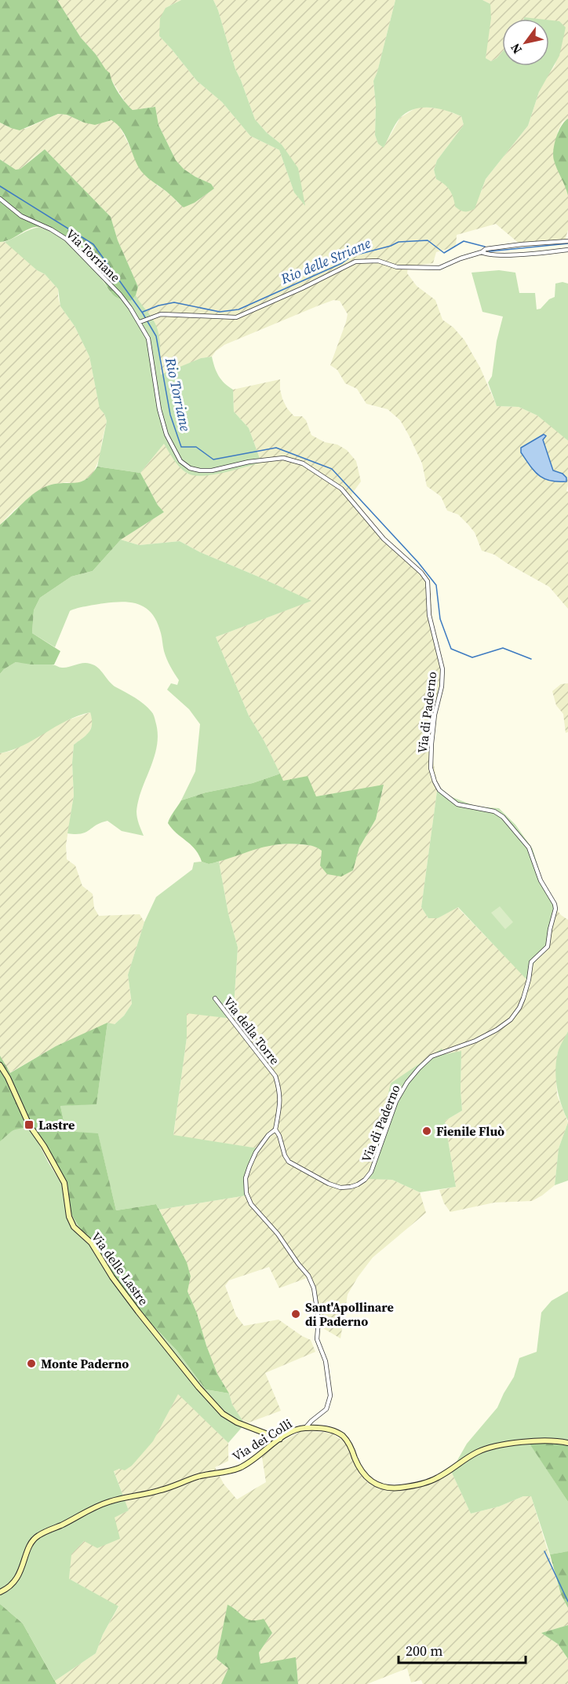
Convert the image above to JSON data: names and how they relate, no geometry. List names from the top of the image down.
{
  "streets": {
    "main road": ["Via delle Lastre", "Via dei Colli"],
    "street": ["Via Torriane", "Via di Paderno", "Via della Torre"]
  },
  "crossings": [
    ["Via Torriane", "Via di Paderno"],
    ["Via di Paderno", "Via della Torre"],
    ["Via delle Lastre", "Via dei Colli"]
  ],
  "water": ["Rio delle Striane", "Rio Torriane"],
  "places": {
    "transit": ["Lastre"],
    "other": ["Fienile Fluò", "Sant'Apollinare di Paderno", "Monte Paderno"]
  },
  "scale_bar": "200 m",
  "north": "bottom left"
}
